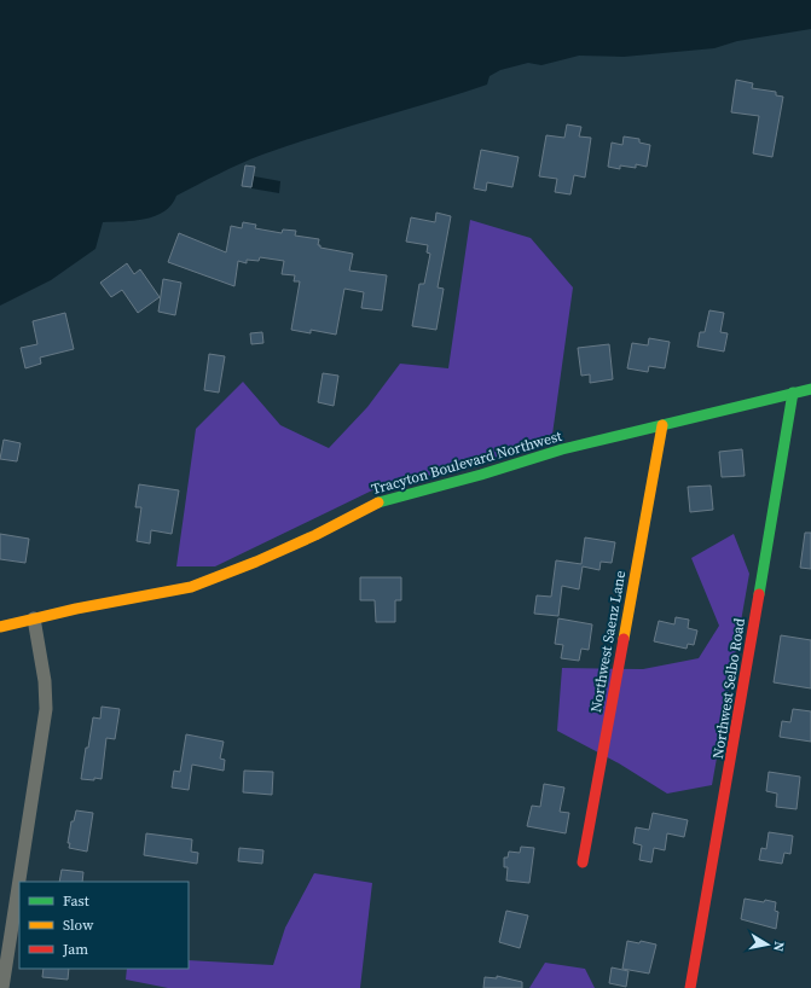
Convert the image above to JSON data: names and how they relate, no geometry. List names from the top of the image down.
{
  "streets": {
    "street": ["Tracyton Boulevard Northwest", "Northwest Saenz Lane", "Northwest Selbo Road"]
  },
  "crossings": [
    ["Tracyton Boulevard Northwest", "Northwest Saenz Lane"],
    ["Tracyton Boulevard Northwest", "Northwest Selbo Road"]
  ],
  "legend": ["Fast", "Slow", "Jam"],
  "north": "right"
}
